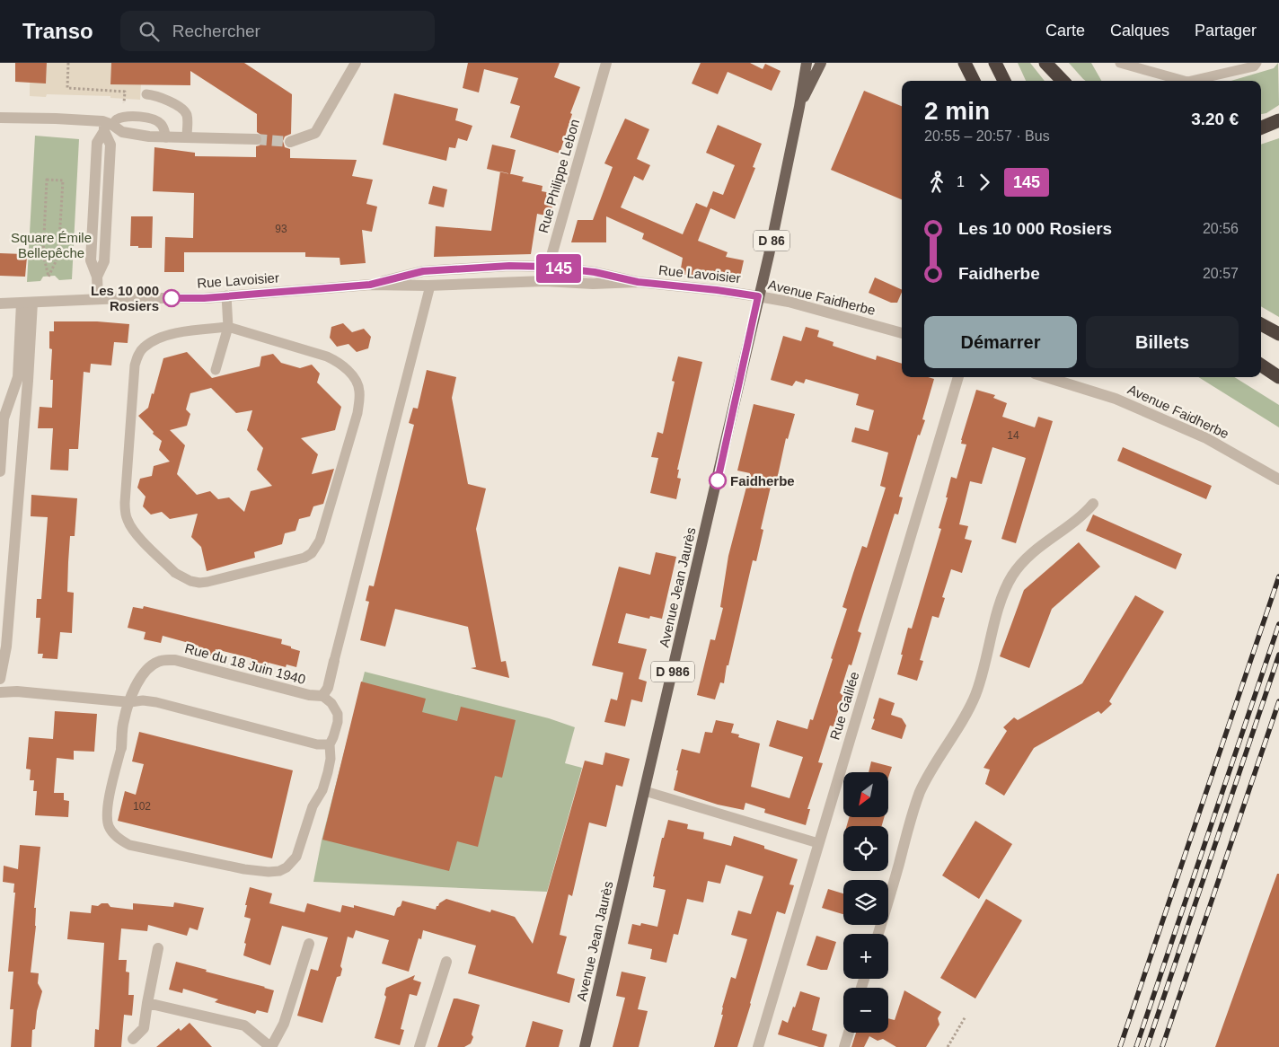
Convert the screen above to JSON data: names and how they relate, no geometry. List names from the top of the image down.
{
  "streets": {
    "main road": ["D 86", "Avenue Jean Jaurès", "D 986"],
    "street": [
      "Rue Philippe Lebon",
      "Rue Lavoisier",
      "Avenue Faidherbe",
      "Rue du 18 Juin 1940",
      "Rue Galilée"
    ]
  },
  "crossings": [
    ["Rue Philippe Lebon", "Rue Lavoisier"],
    ["D 86", "Avenue Jean Jaurès"],
    ["Rue Lavoisier", "Avenue Faidherbe"],
    ["Rue Lavoisier", "Avenue Jean Jaurès"],
    ["Avenue Faidherbe", "Avenue Jean Jaurès"]
  ],
  "parks": ["Square Émile Bellepêche"],
  "places": ["Les 10 000 Rosiers", "Faidherbe"],
  "lines": ["bus line 145"],
  "house_numbers": ["93", "14", "102"],
  "north": "bottom left",
  "page": {
    "header": "Transo",
    "search": "Rechercher",
    "nav": ["Carte", "Calques", "Partager"],
    "on_map": "145",
    "heading": ["2 min", "20:55 – 20:57 · Bus", "3.20 €"],
    "legs": ["1", "145"],
    "list": [
      {
        "name": "Les 10 000 Rosiers",
        "value": "20:56"
      },
      {
        "name": "Faidherbe",
        "value": "20:57"
      }
    ],
    "buttons": ["Démarrer", "Billets"],
    "map_buttons": ["+", "−"]
  }
}
